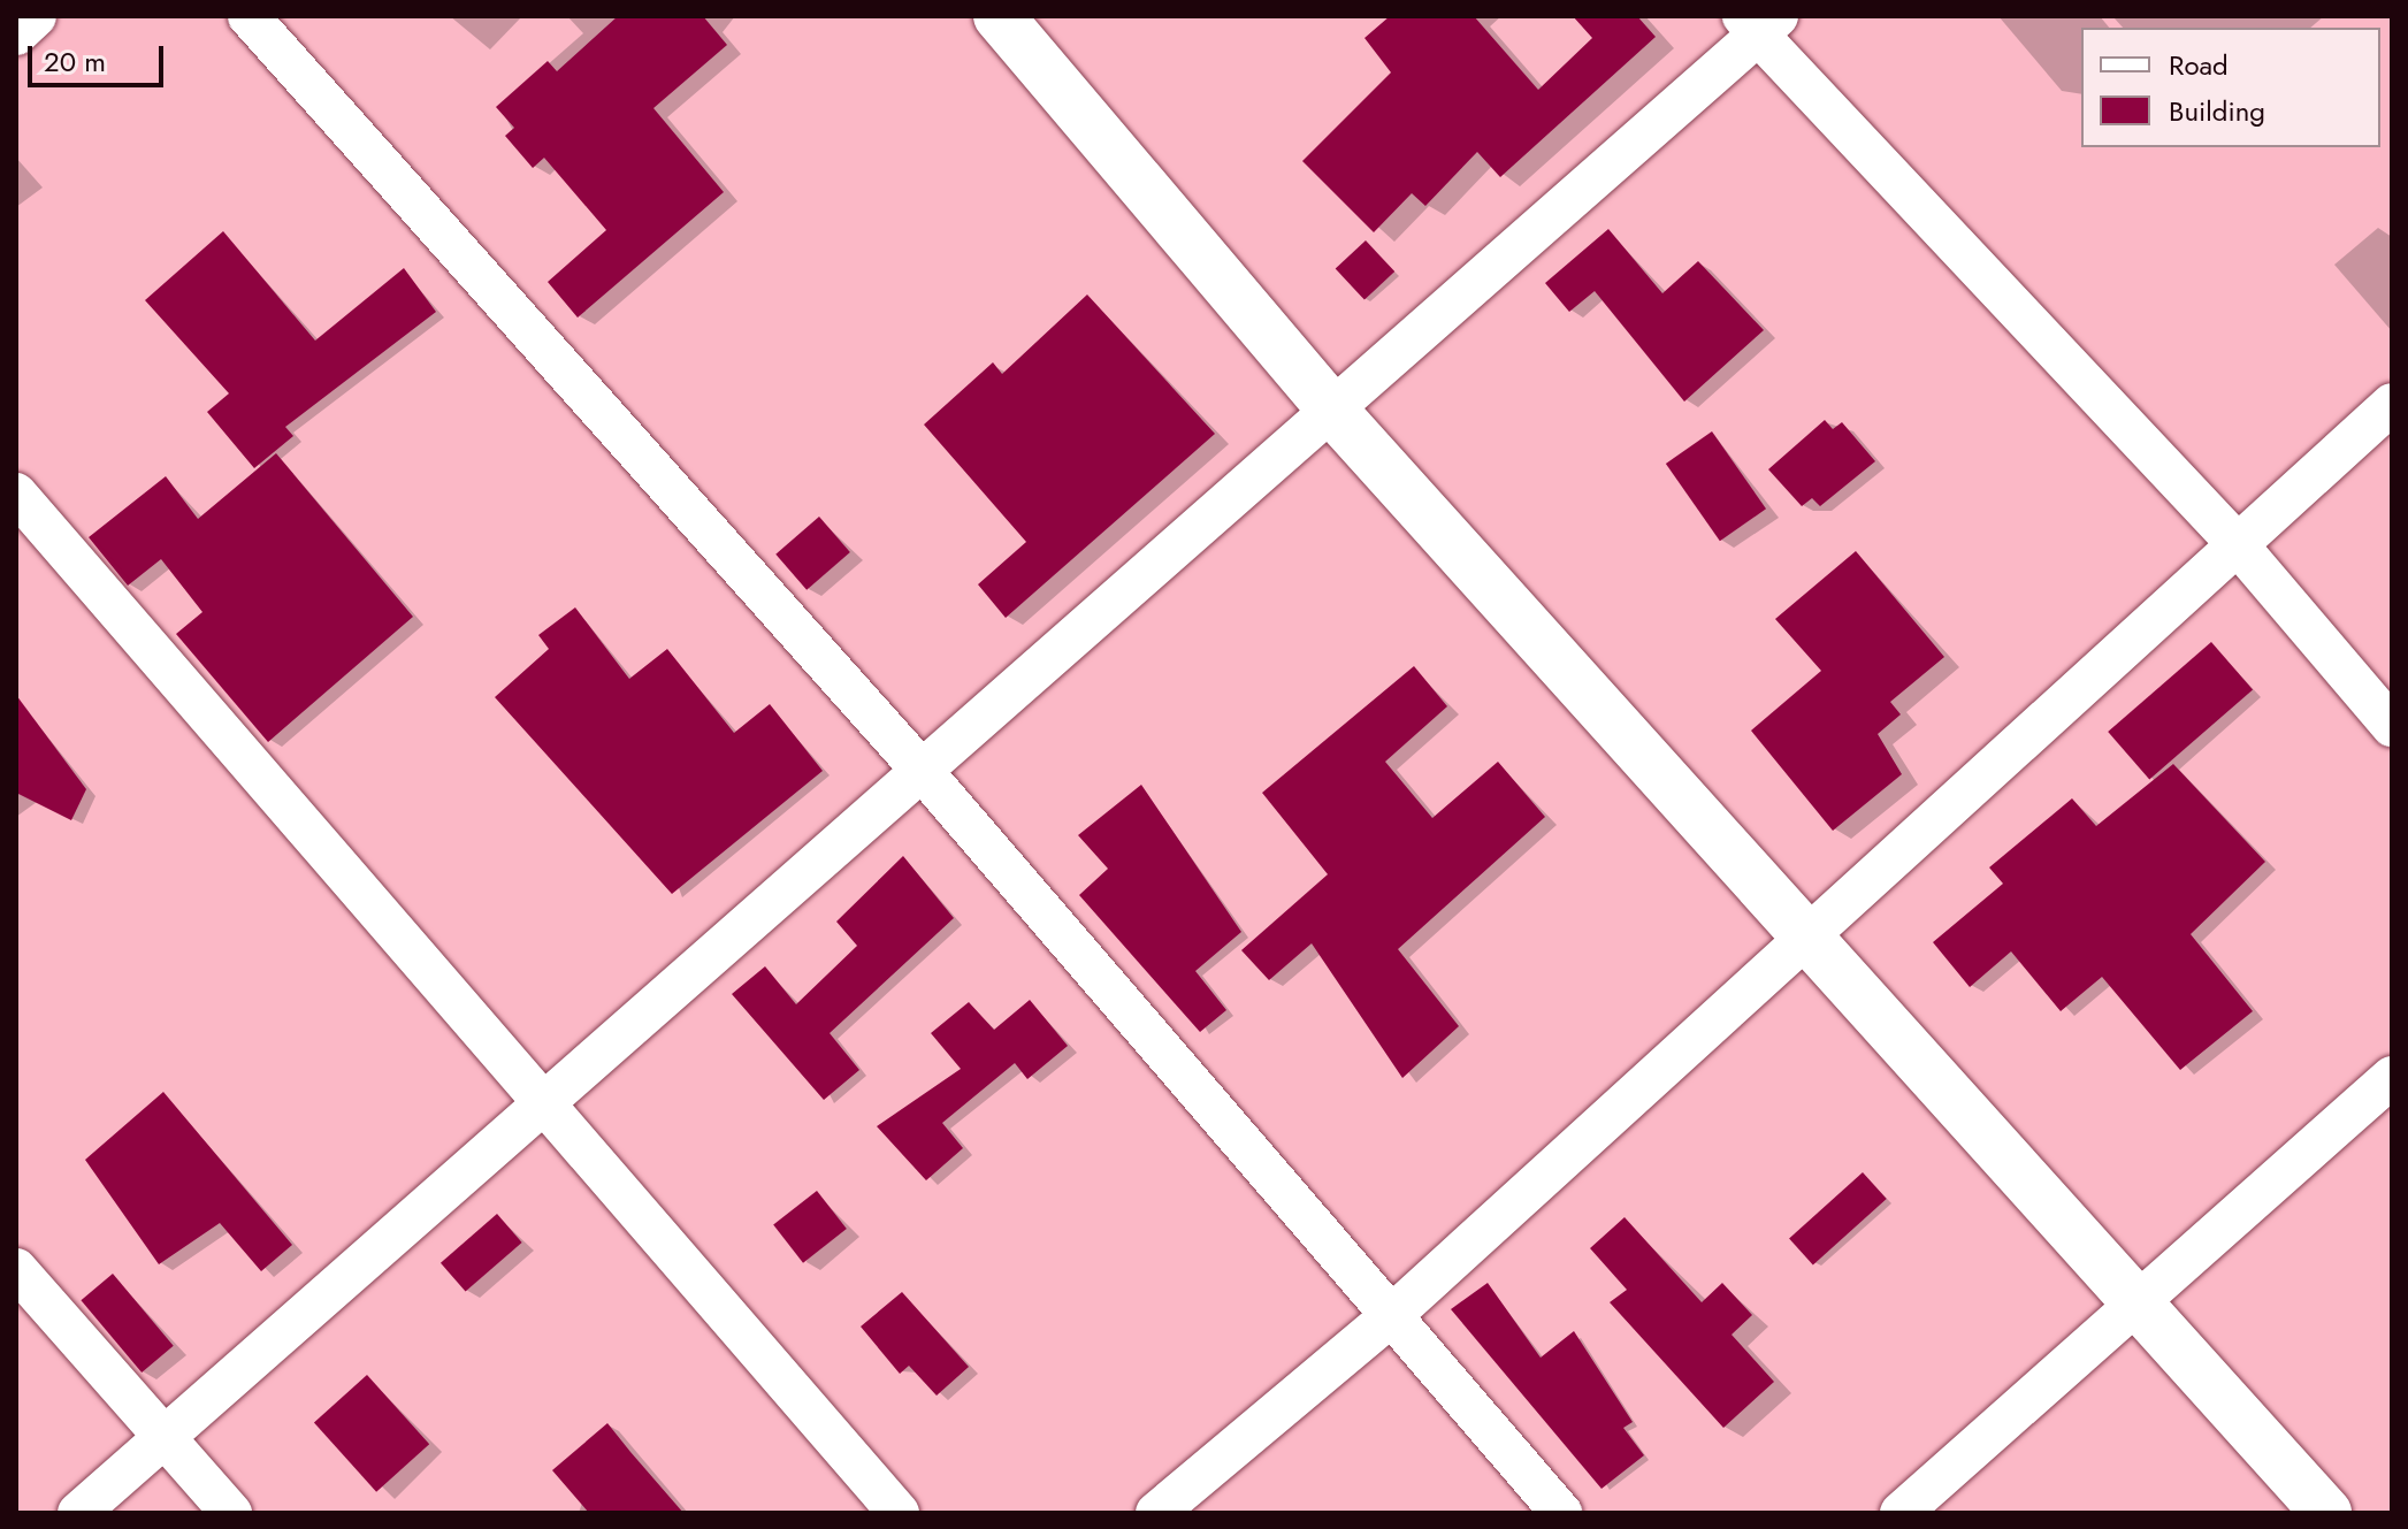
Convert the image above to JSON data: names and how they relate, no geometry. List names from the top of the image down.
{
  "legend": ["Road", "Building"],
  "scale_bar": "20 m"
}
